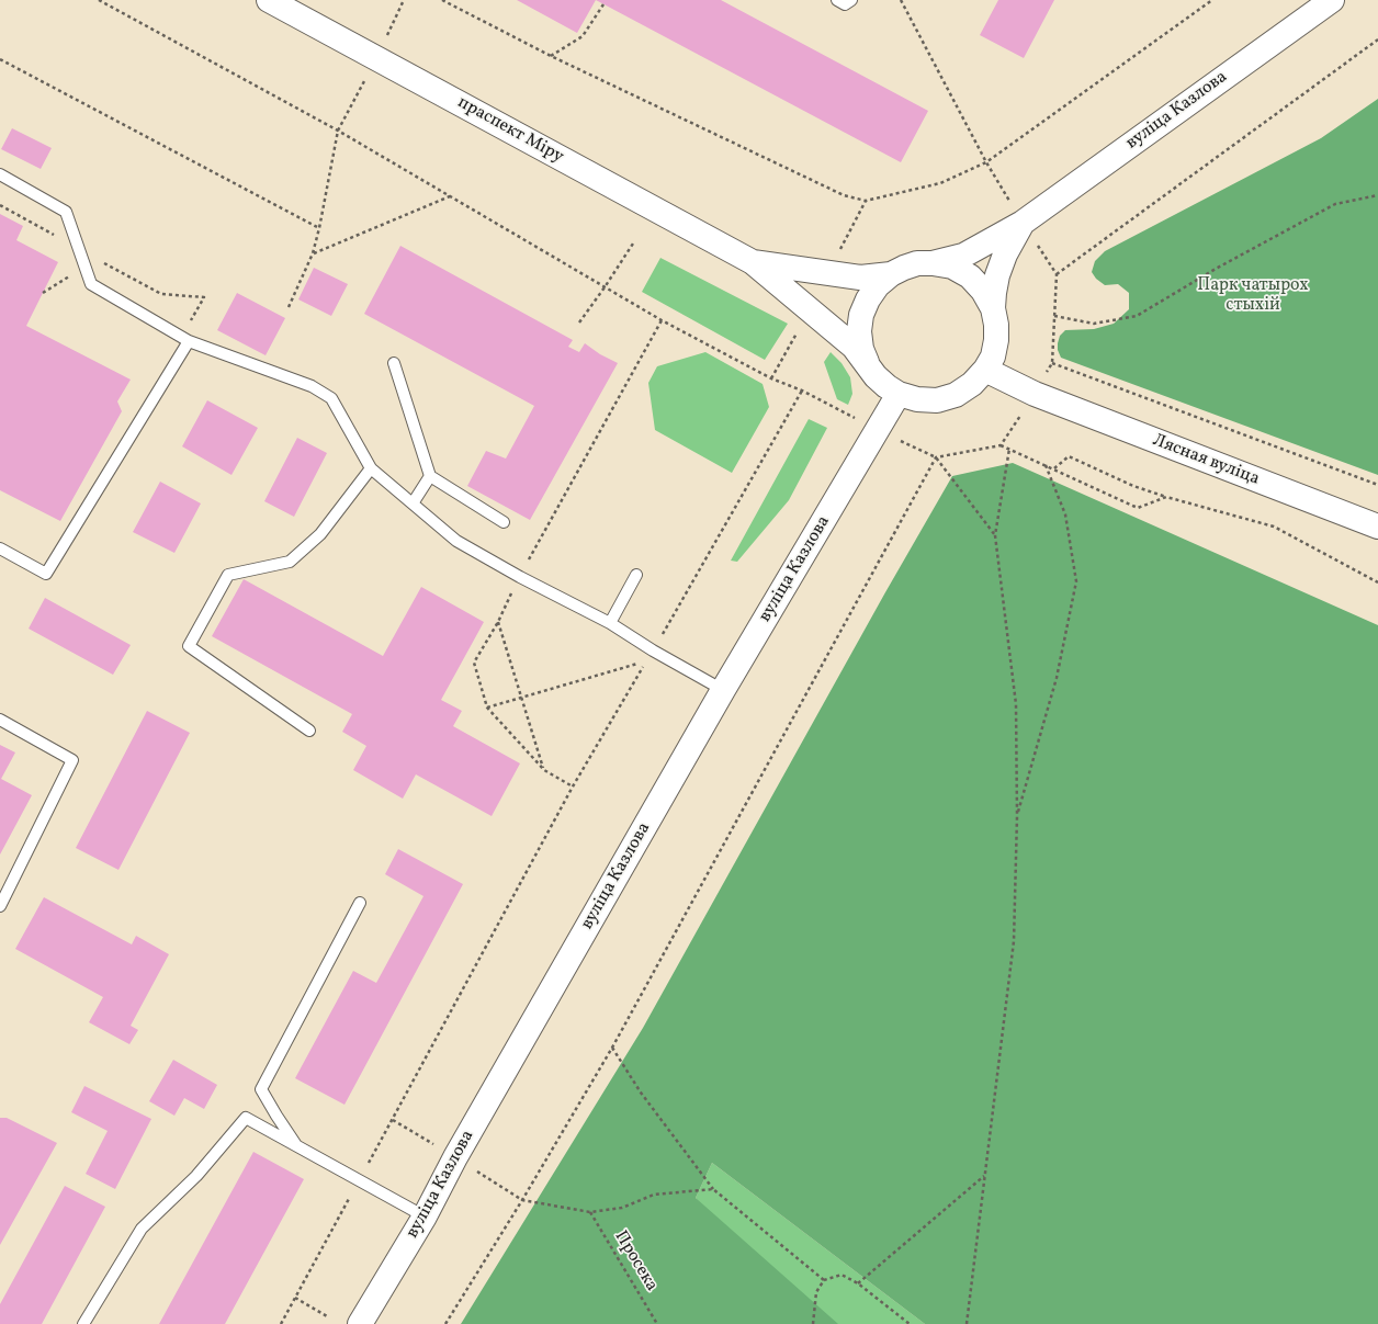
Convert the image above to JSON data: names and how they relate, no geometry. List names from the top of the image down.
{
  "streets": {
    "main road": ["вуліца Казлова", "праспект Міру", "Лясная вуліца"],
    "path": ["Просека"]
  },
  "crossings": [
    ["вуліца Казлова", "Лясная вуліца"]
  ],
  "parks": ["Парк чатырох стыхій"]
}
